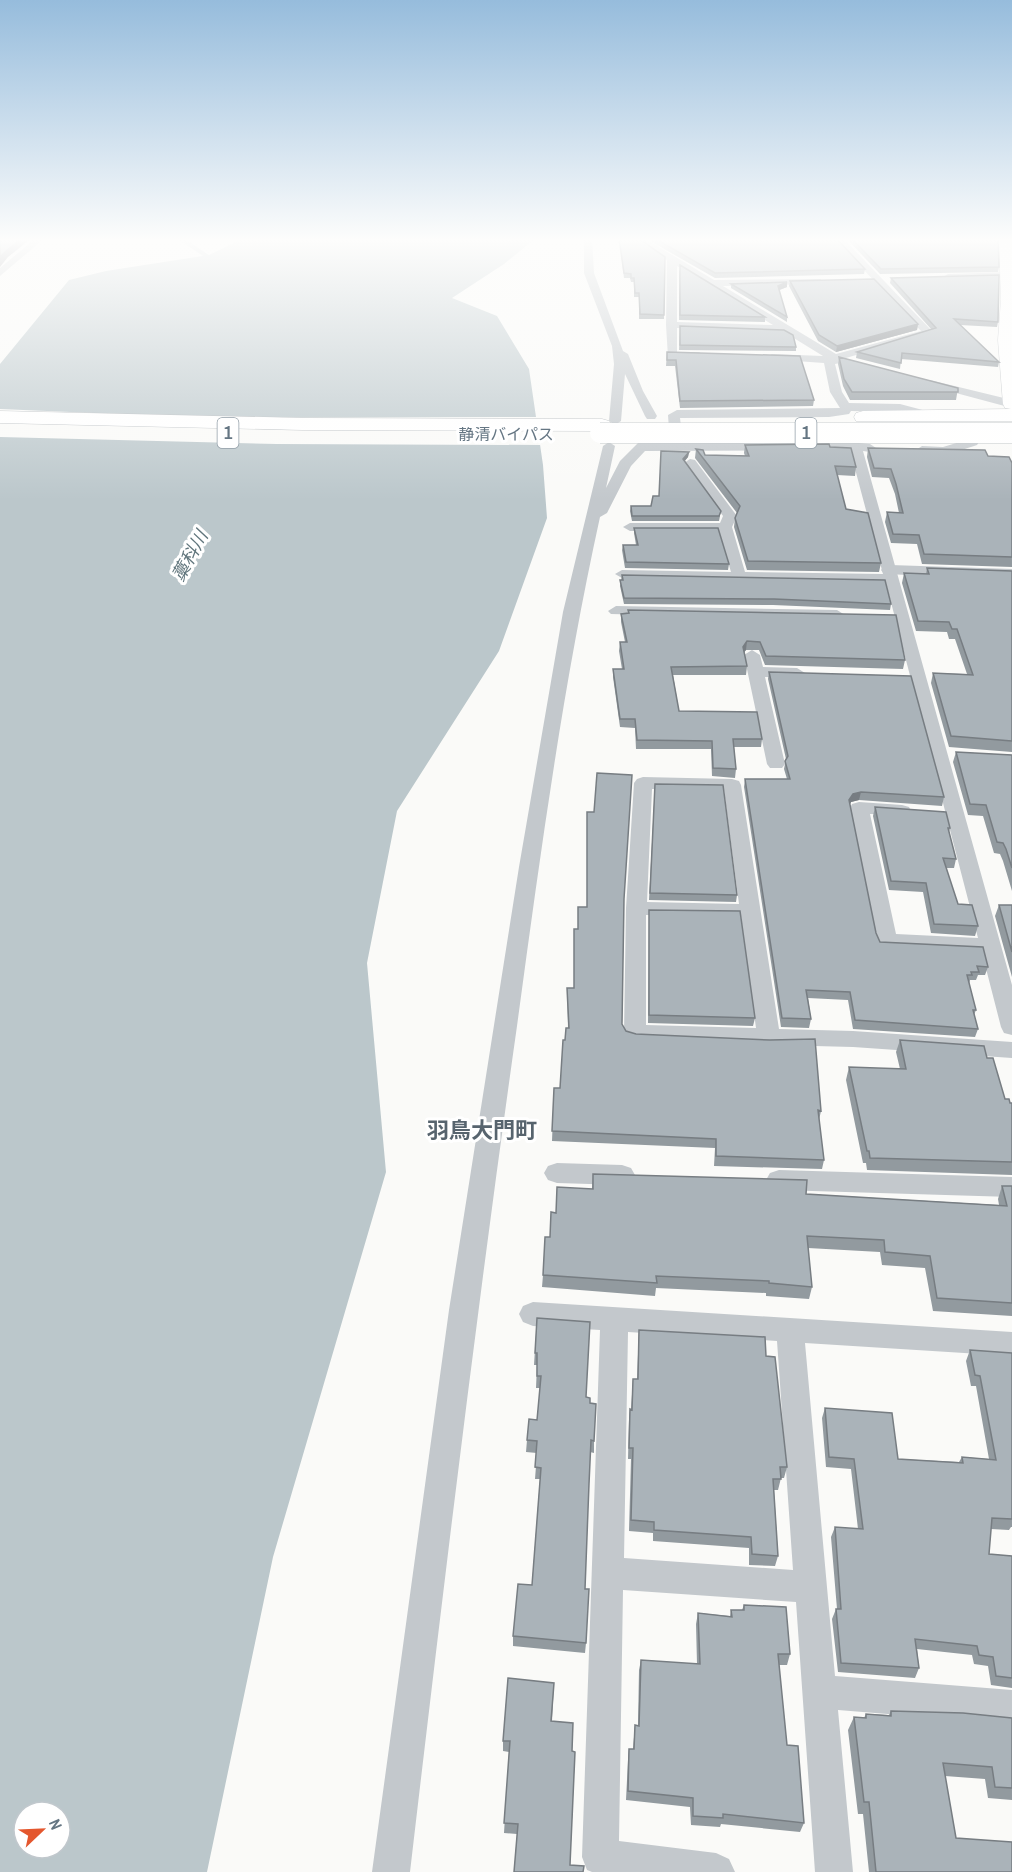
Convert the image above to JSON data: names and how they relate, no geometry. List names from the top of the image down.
{
  "streets": {
    "highway": ["1", "静清バイパス"]
  },
  "crossings": [
    ["1", "静清バイパス"]
  ],
  "districts": ["羽鳥大門町"],
  "water": ["藁科川"],
  "north": "top right"
}
